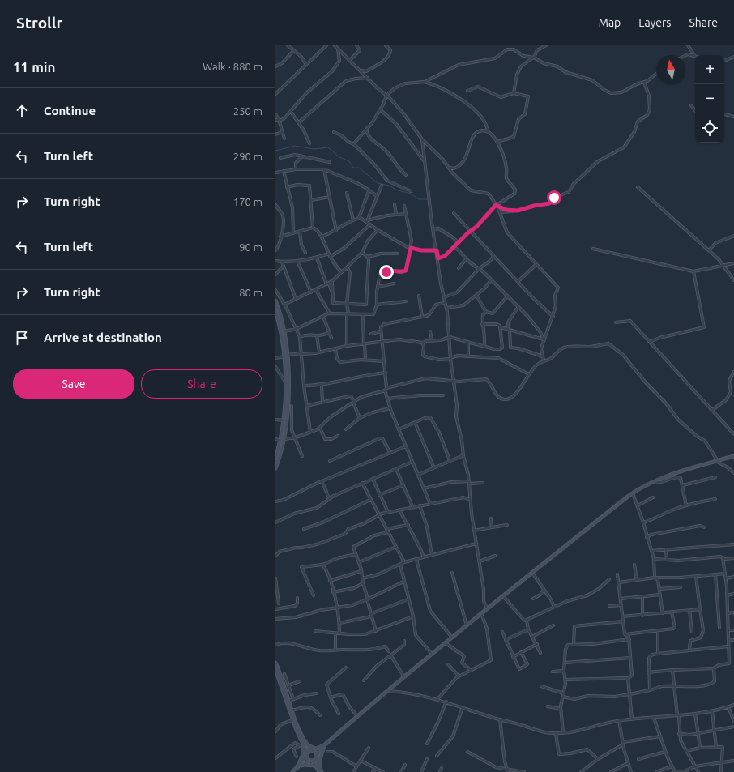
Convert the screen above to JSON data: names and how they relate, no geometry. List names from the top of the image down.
{
  "north": "top",
  "page": {
    "header": "Strollr",
    "nav": ["Map", "Layers", "Share"],
    "heading": ["11 min", "Walk · 880 m"],
    "map_buttons": ["+", "−"],
    "list": [
      ["Continue", "250 m"],
      ["Turn left", "290 m"],
      ["Turn right", "170 m"],
      ["Turn left", "90 m"],
      ["Turn right", "80 m"],
      "Arrive at destination"
    ],
    "buttons": ["Save", "Share"]
  }
}
